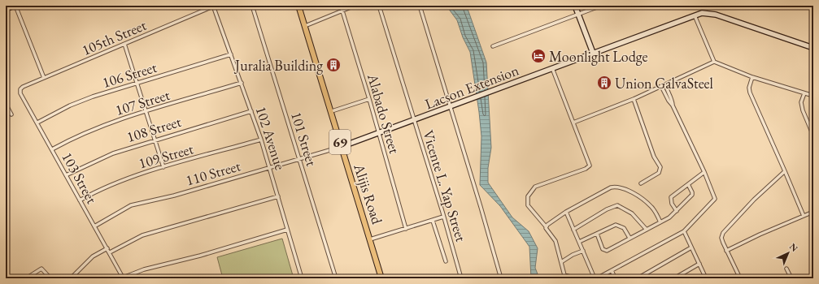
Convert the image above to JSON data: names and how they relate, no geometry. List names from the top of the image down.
{
  "streets": {
    "main road": ["Lacson Extension", "69", "Alijis Road"],
    "street": [
      "105th Street",
      "106 Street",
      "107 Street",
      "Alabado Street",
      "108 Street",
      "102 Avenue",
      "101 Street",
      "109 Street",
      "110 Street",
      "103 Street",
      "Vicente L. Yap Street"
    ]
  },
  "crossings": [
    ["105th Street", "102 Avenue"],
    ["105th Street", "103 Street"],
    ["106 Street", "102 Avenue"],
    ["106 Street", "103 Street"],
    ["Lacson Extension", "Alabado Street"],
    ["Lacson Extension", "110 Street"],
    ["Lacson Extension", "Vicente L. Yap Street"],
    ["Lacson Extension", "Alijis Road"],
    ["107 Street", "102 Avenue"],
    ["107 Street", "103 Street"],
    ["108 Street", "102 Avenue"],
    ["108 Street", "103 Street"],
    ["102 Avenue", "109 Street"],
    ["102 Avenue", "110 Street"],
    ["101 Street", "110 Street"],
    ["109 Street", "103 Street"],
    ["110 Street", "103 Street"],
    ["110 Street", "Alijis Road"]
  ],
  "places": {
    "hotel": ["Moonlight Lodge"],
    "building": ["Juralia Building", "Union GalvaSteel"]
  },
  "north": "top right"
}
